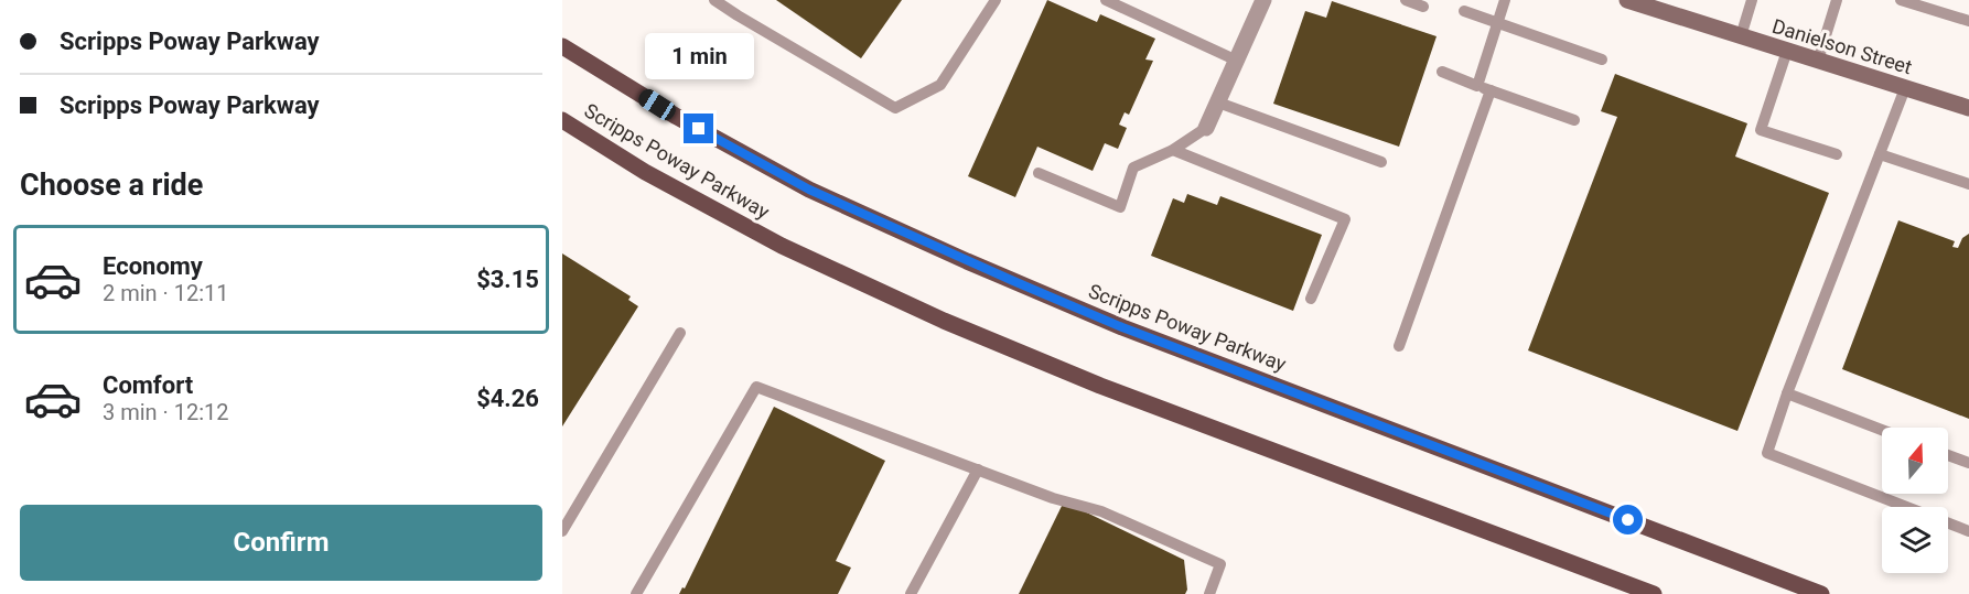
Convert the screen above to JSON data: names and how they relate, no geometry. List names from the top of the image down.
{
  "streets": {
    "main road": ["Scripps Poway Parkway"],
    "street": ["Danielson Street"]
  },
  "north": "top",
  "page": {
    "banner": ["Scripps Poway Parkway", "Scripps Poway Parkway"],
    "bubble": "1 min",
    "heading": "Choose a ride",
    "list": [
      {
        "name": "Economy",
        "note": "2 min · 12:11",
        "value": "$3.15"
      },
      {
        "name": "Comfort",
        "note": "3 min · 12:12",
        "value": "$4.26"
      }
    ],
    "buttons": "Confirm"
  }
}
